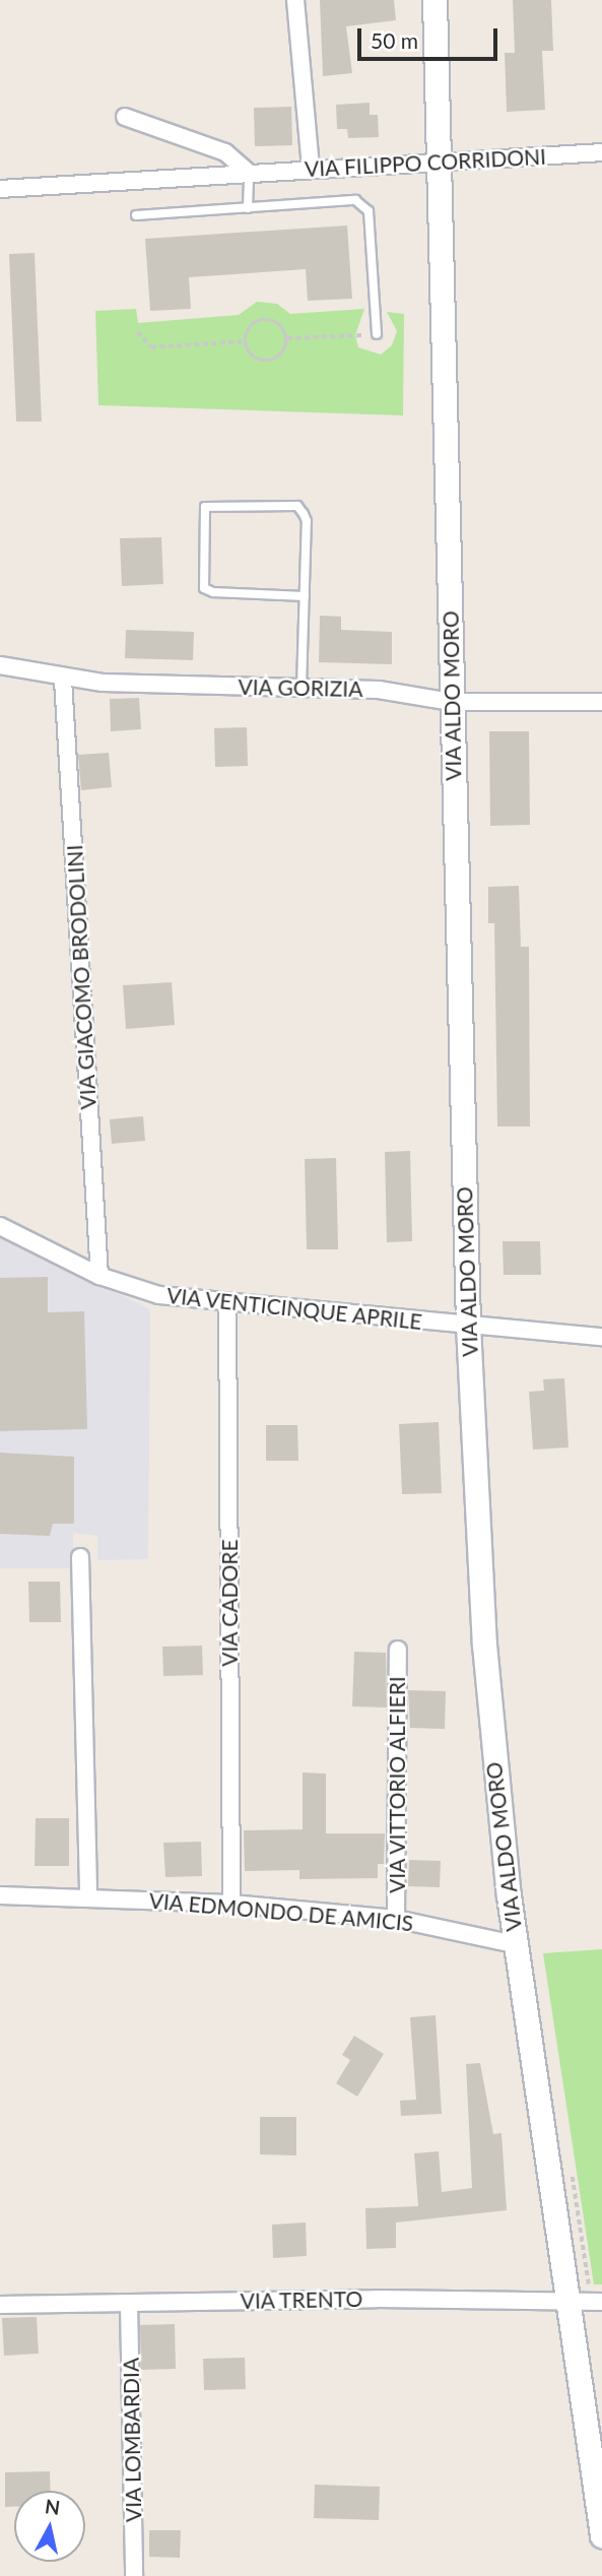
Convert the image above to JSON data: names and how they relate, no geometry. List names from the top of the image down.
{
  "streets": {
    "main road": ["VIA ALDO MORO"],
    "street": [
      "VIA FILIPPO CORRIDONI",
      "VIA GORIZIA",
      "VIA GIACOMO BRODOLINI",
      "VIA VENTICINQUE APRILE",
      "VIA CADORE",
      "VIA VITTORIO ALFIERI",
      "VIA EDMONDO DE AMICIS",
      "VIA TRENTO",
      "VIA LOMBARDIA"
    ]
  },
  "crossings": [
    ["VIA FILIPPO CORRIDONI", "VIA ALDO MORO"],
    ["VIA GORIZIA", "VIA ALDO MORO"],
    ["VIA GORIZIA", "VIA GIACOMO BRODOLINI"],
    ["VIA ALDO MORO", "VIA VENTICINQUE APRILE"],
    ["VIA ALDO MORO", "VIA EDMONDO DE AMICIS"],
    ["VIA ALDO MORO", "VIA TRENTO"],
    ["VIA GIACOMO BRODOLINI", "VIA VENTICINQUE APRILE"],
    ["VIA VENTICINQUE APRILE", "VIA CADORE"],
    ["VIA CADORE", "VIA EDMONDO DE AMICIS"],
    ["VIA VITTORIO ALFIERI", "VIA EDMONDO DE AMICIS"],
    ["VIA TRENTO", "VIA LOMBARDIA"]
  ],
  "scale_bar": "50 m",
  "north": "top"
}
